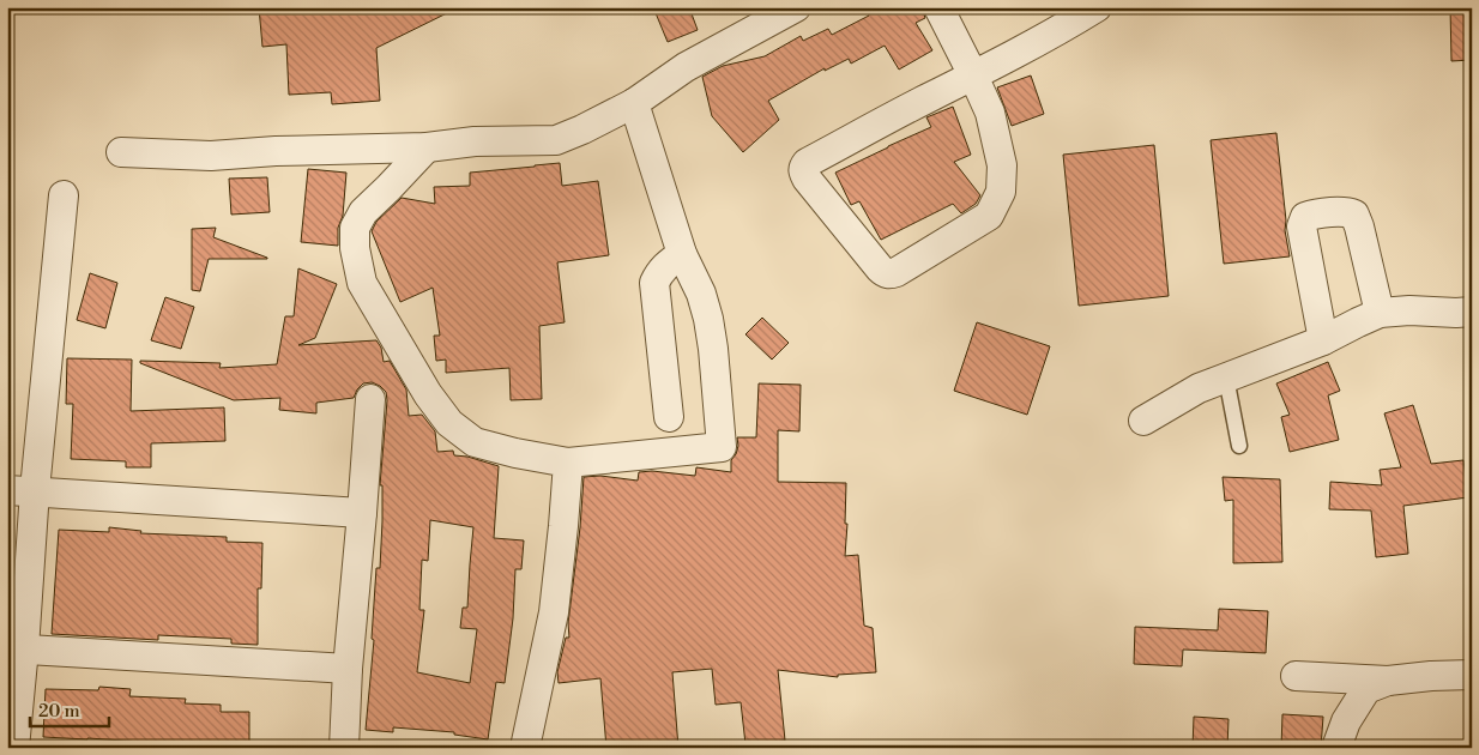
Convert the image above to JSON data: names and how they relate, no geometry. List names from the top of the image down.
{
  "scale_bar": "20 m"
}
